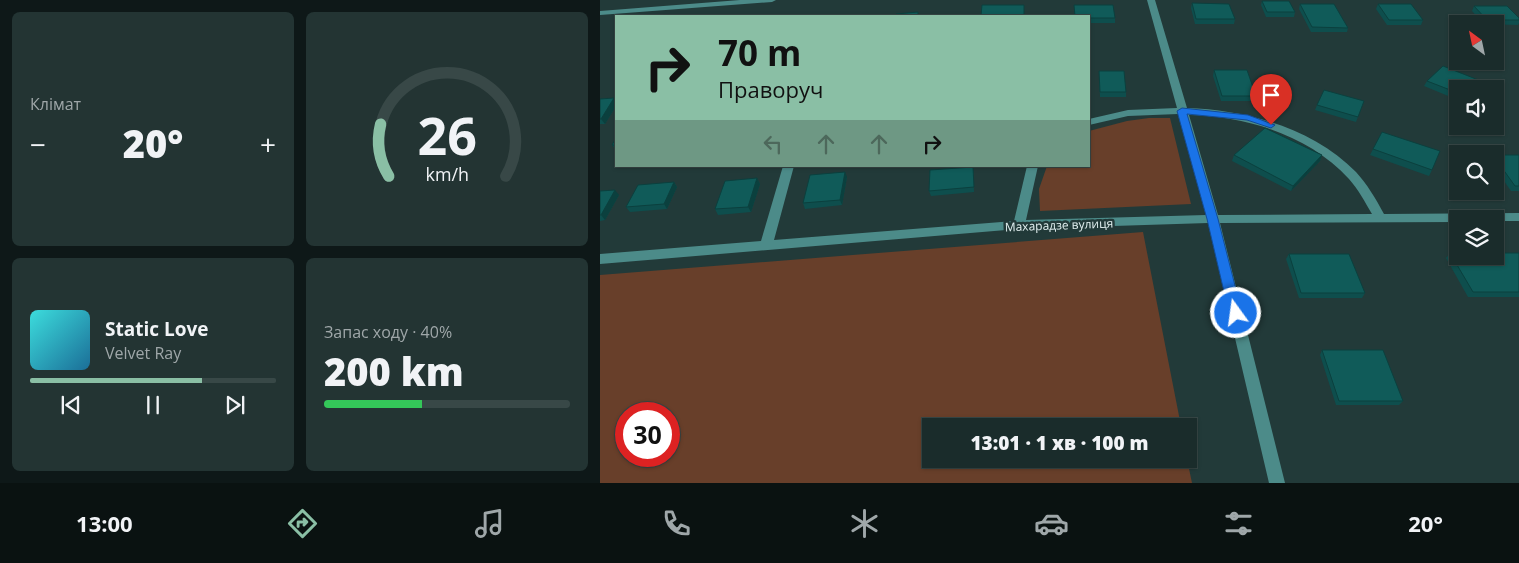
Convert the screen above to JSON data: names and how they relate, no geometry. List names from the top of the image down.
{
  "streets": {
    "street": ["Махарадзе вулиця"]
  },
  "north": "top left",
  "page": {
    "tile": [
      "Клімат",
      ["Запас ходу · 40%", "200 km"]
    ],
    "turn": ["70 m", "Праворуч"],
    "heat": ["−", "20°", "+"],
    "song": ["Static Love", "Velvet Ray"],
    "limit": "30",
    "trip": "13:01 · 1 хв · 100 m",
    "tabs": ["13:00", "20°"],
    "gauge": ["26", "km/h"]
  }
}
